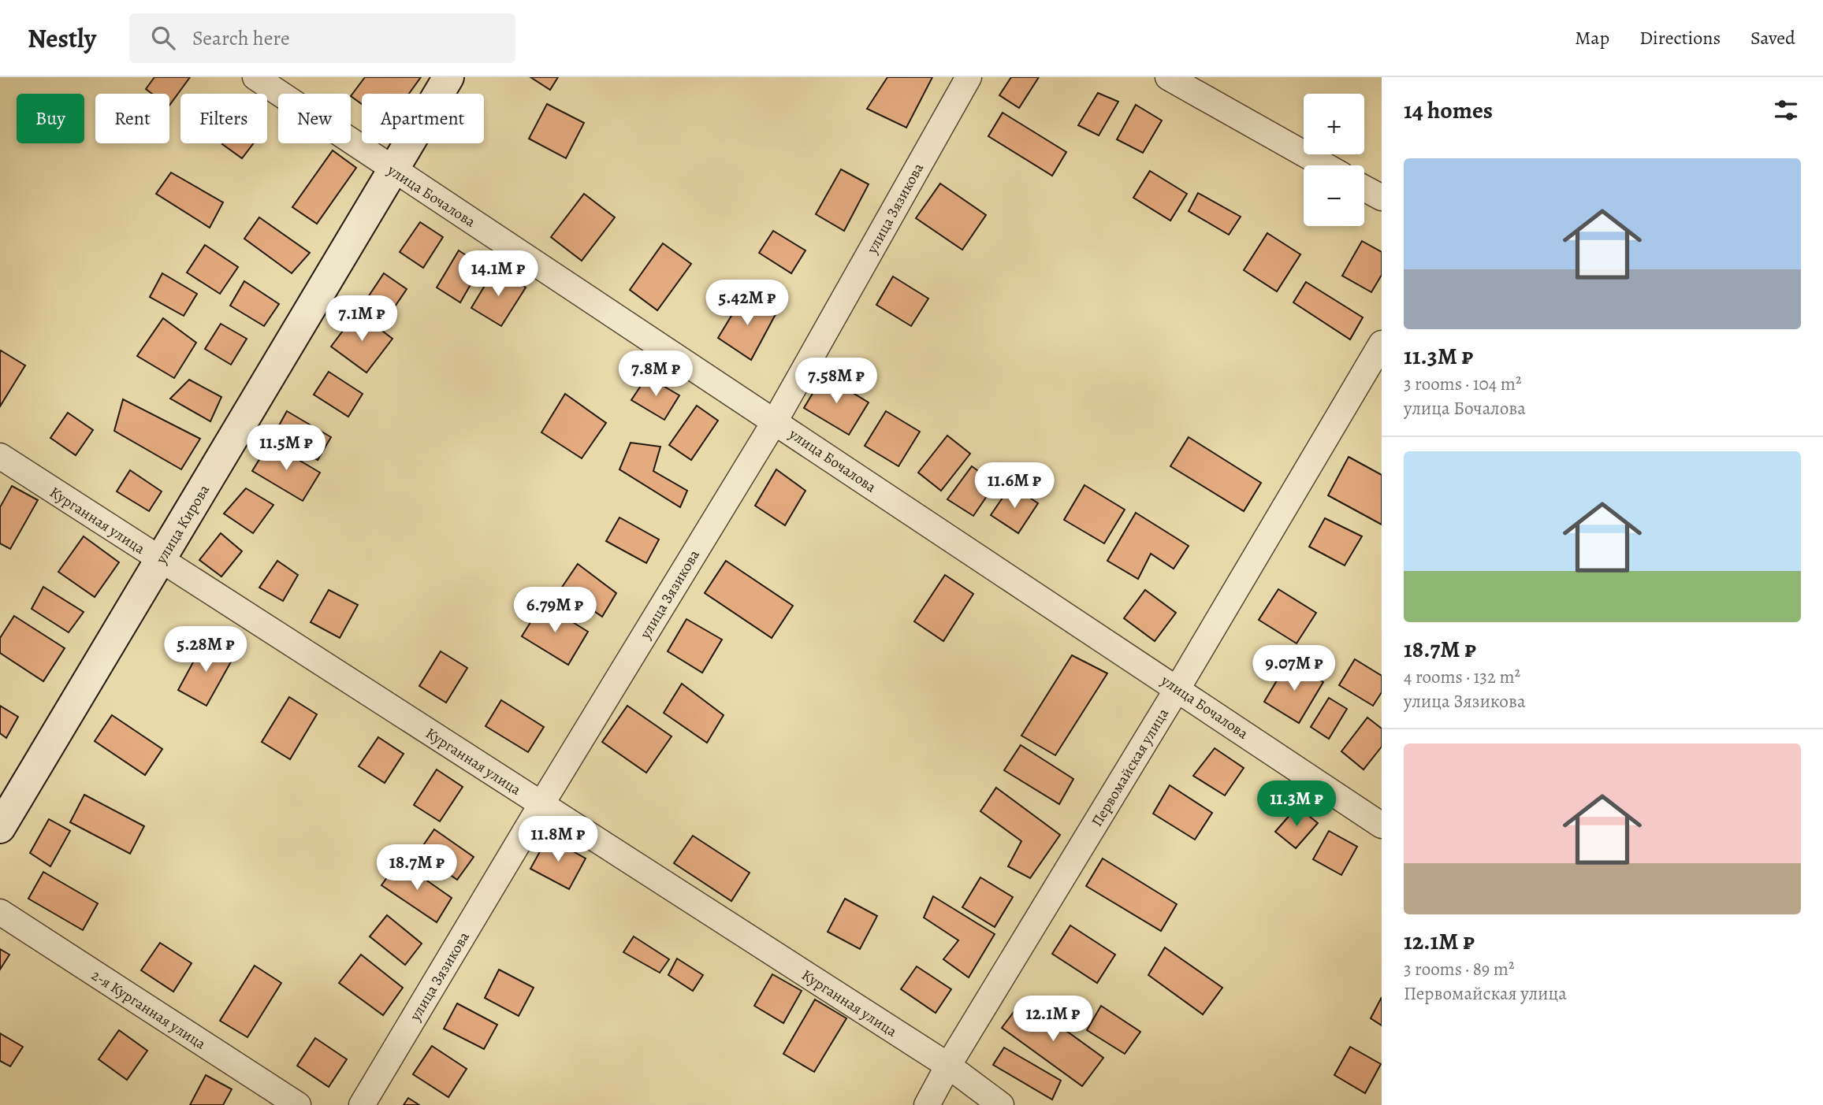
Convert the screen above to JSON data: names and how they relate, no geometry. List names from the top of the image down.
{
  "streets": {
    "street": [
      "улица Бочалова",
      "улица Зязикова",
      "Курганная улица",
      "улица Кирова",
      "Первомайская улица",
      "2-я Курганная улица"
    ]
  },
  "crossings": [
    ["улица Бочалова", "улица Зязикова"],
    ["улица Бочалова", "улица Кирова"],
    ["улица Бочалова", "Первомайская улица"],
    ["улица Зязикова", "Курганная улица"],
    ["Курганная улица", "улица Кирова"],
    ["Курганная улица", "Первомайская улица"]
  ],
  "page": {
    "header": "Nestly",
    "search": "Search here",
    "nav": ["Map", "Directions", "Saved"],
    "heading": "14 homes",
    "map_buttons": ["+", "−"],
    "chip": [
      "Buy",
      "Rent",
      "Filters",
      "New",
      "Apartment"
    ],
    "list": [
      {
        "name": "11.3M ₽",
        "note": "3 rooms · 104 m² · улица Бочалова"
      },
      {
        "name": "18.7M ₽",
        "note": "4 rooms · 132 m² · улица Зязикова"
      },
      {
        "name": "12.1M ₽",
        "note": "3 rooms · 89 m² · Первомайская улица"
      }
    ],
    "price": [
      "14.1M ₽",
      "5.42M ₽",
      "7.1M ₽",
      "7.8M ₽",
      "7.58M ₽",
      "11.5M ₽",
      "11.6M ₽",
      "6.79M ₽",
      "5.28M ₽",
      "9.07M ₽",
      "11.3M ₽",
      "11.8M ₽",
      "18.7M ₽",
      "12.1M ₽"
    ]
  }
}
